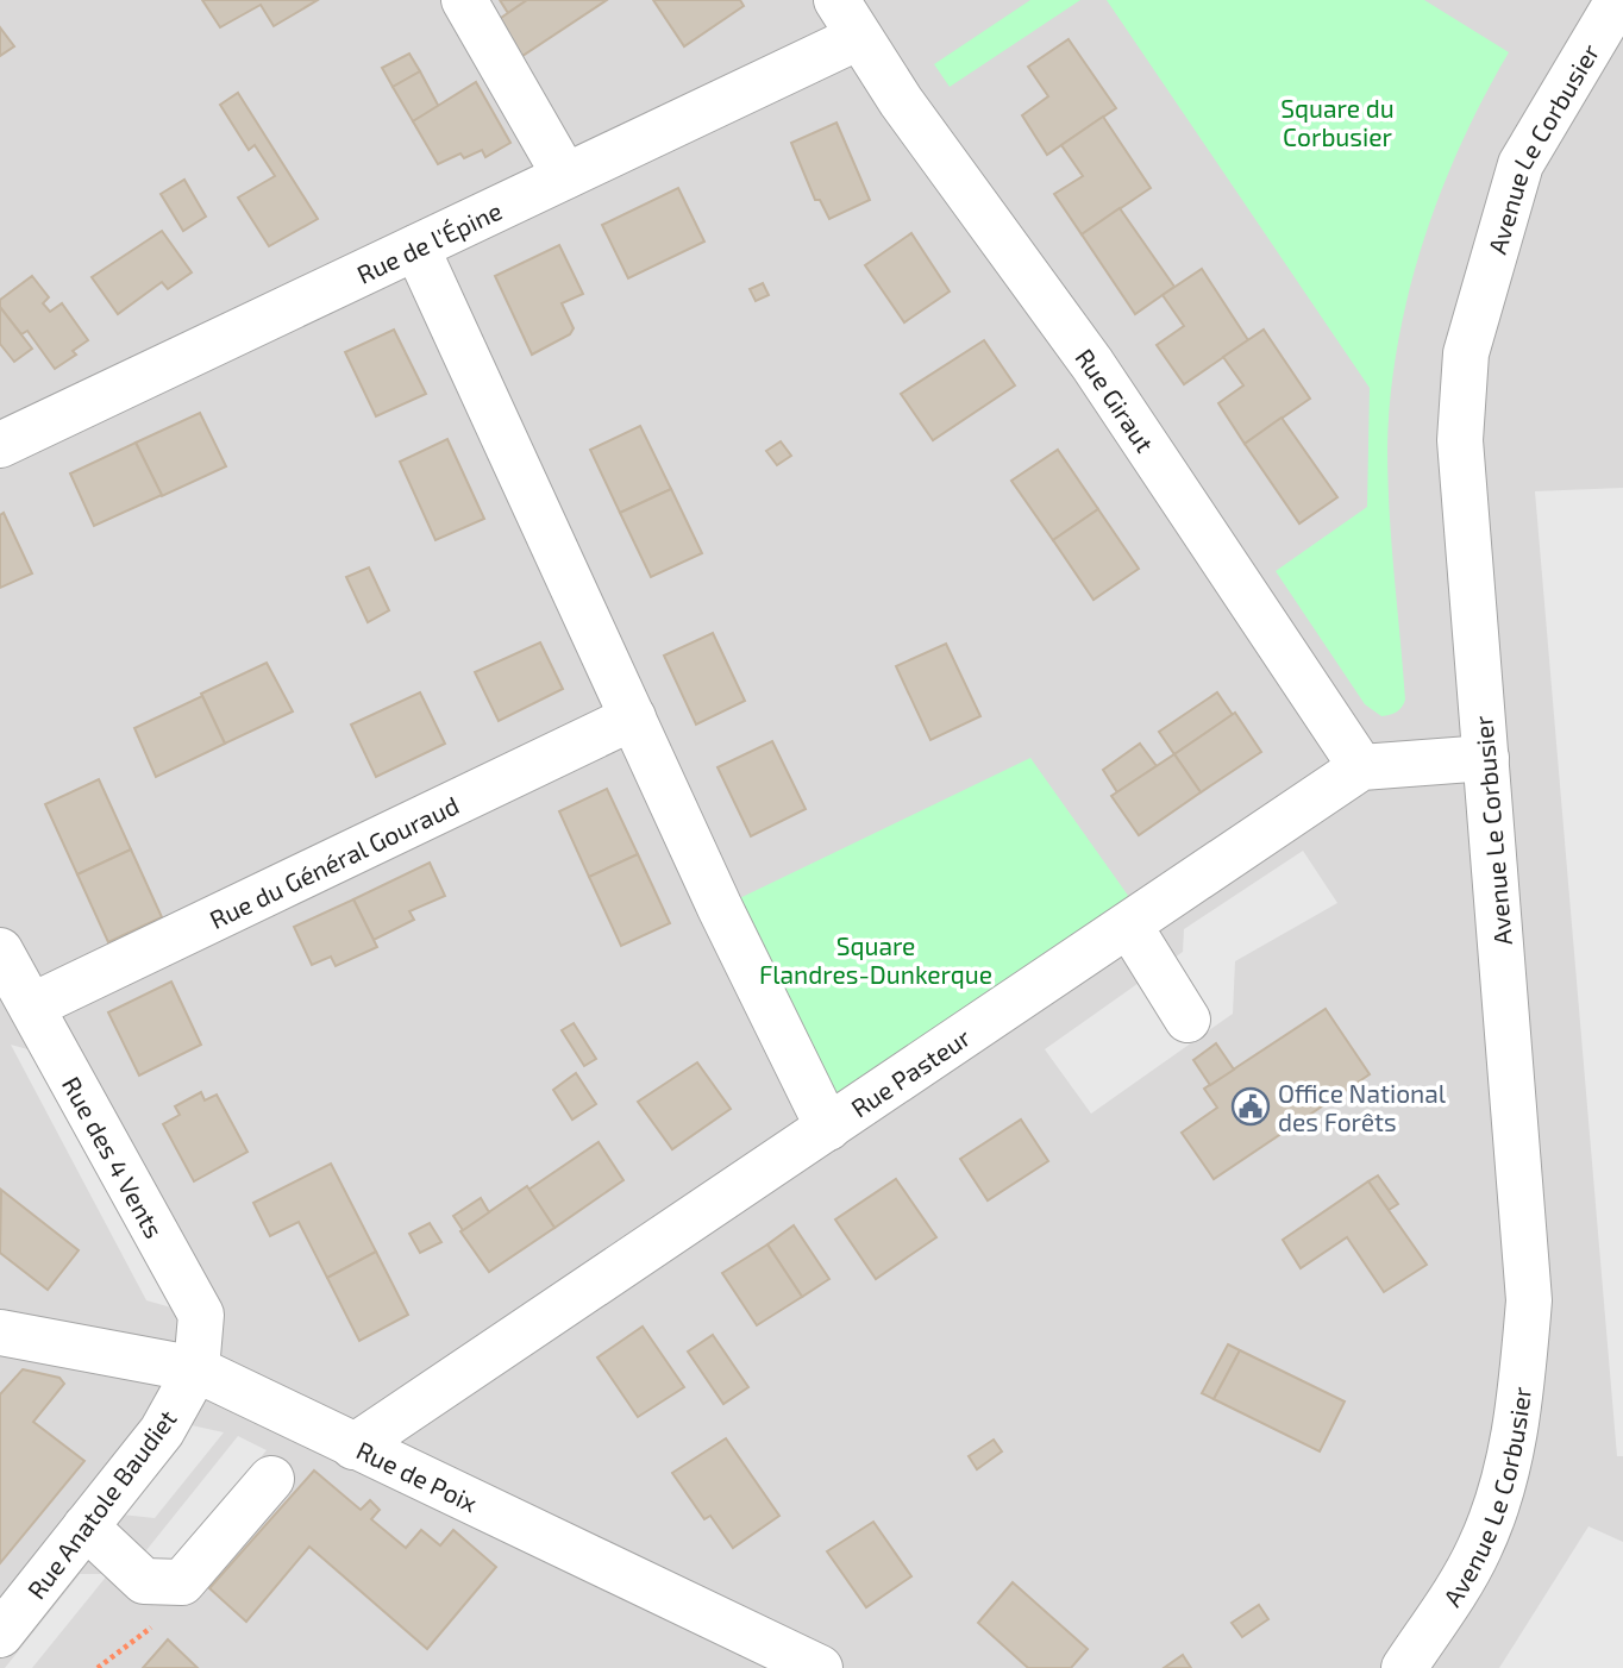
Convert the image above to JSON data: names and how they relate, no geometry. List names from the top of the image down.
{
  "streets": {
    "street": [
      "Avenue Le Corbusier",
      "Rue de l'Épine",
      "Rue Giraut",
      "Rue du Général Gouraud",
      "Rue Pasteur",
      "Rue des 4 Vents",
      "Rue de Poix",
      "Rue Anatole Baudiet"
    ]
  },
  "crossings": [
    ["Avenue Le Corbusier", "Rue Pasteur"],
    ["Rue de l'Épine", "Rue Giraut"],
    ["Rue Giraut", "Rue Pasteur"],
    ["Rue du Général Gouraud", "Rue des 4 Vents"],
    ["Rue Pasteur", "Rue de Poix"],
    ["Rue des 4 Vents", "Rue de Poix"],
    ["Rue des 4 Vents", "Rue Anatole Baudiet"],
    ["Rue de Poix", "Rue Anatole Baudiet"]
  ],
  "parks": ["Square du Corbusier", "Square Flandres-Dunkerque"],
  "places": {
    "public building": ["Office National des Forêts"]
  }
}
